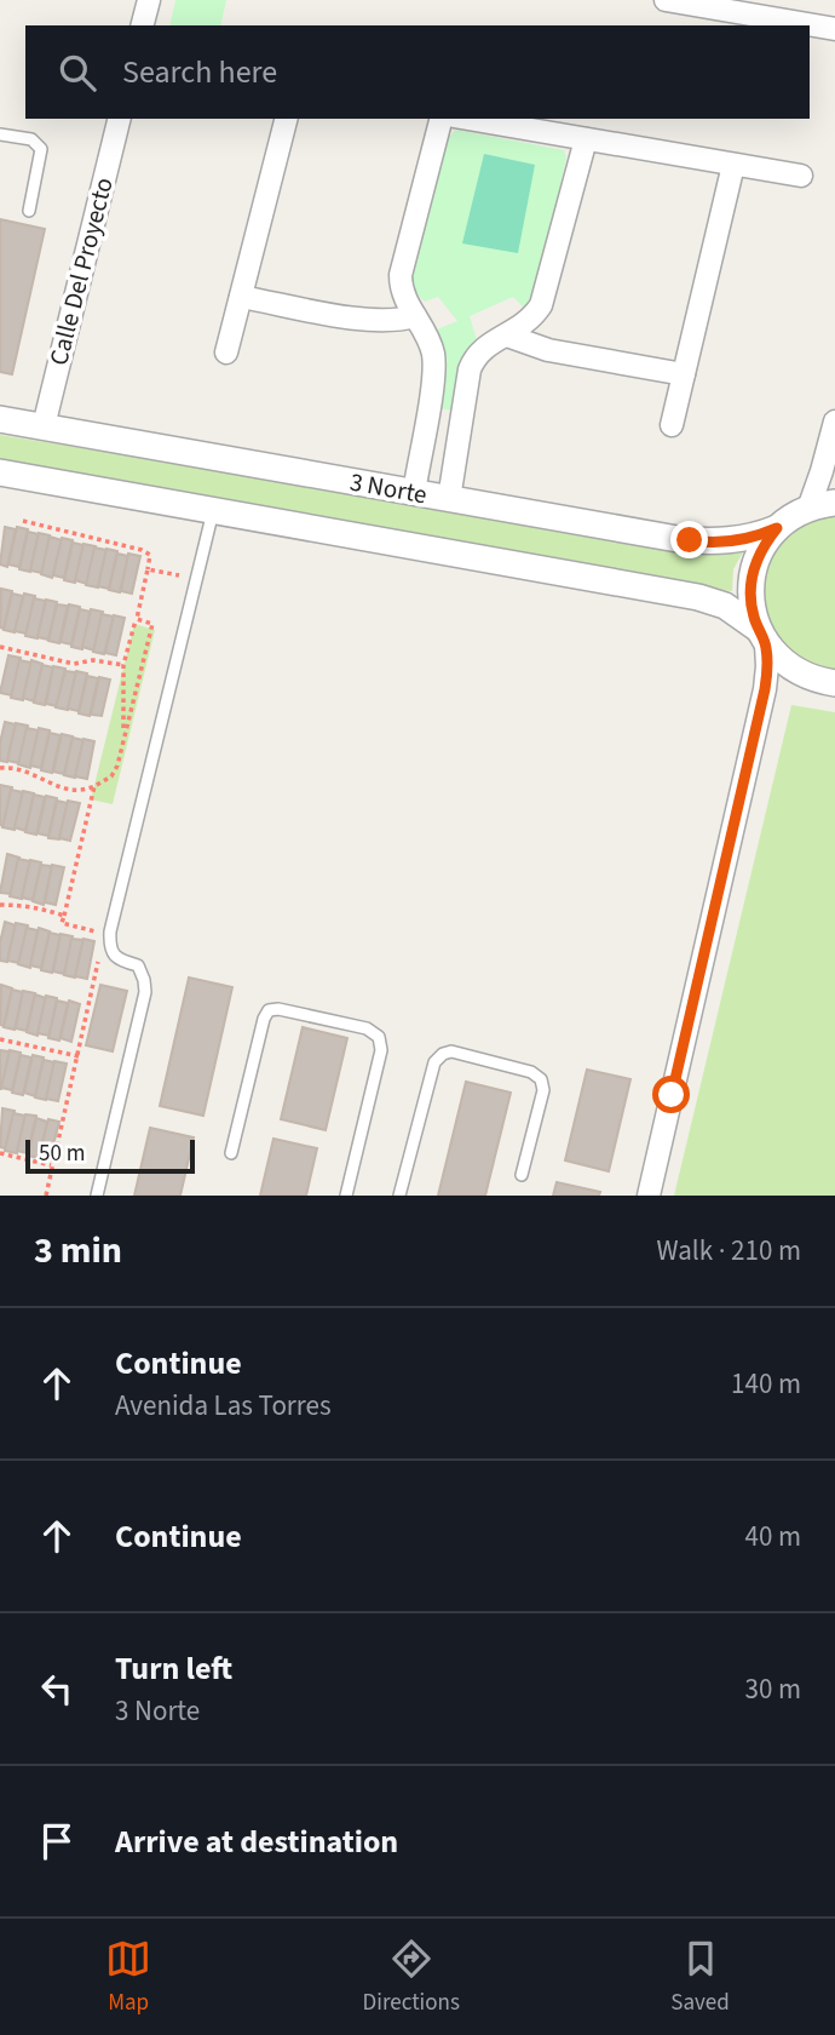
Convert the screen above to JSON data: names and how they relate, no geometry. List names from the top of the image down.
{
  "streets": {
    "street": ["Calle Del Proyecto", "3 Norte"]
  },
  "crossings": [
    ["Calle Del Proyecto", "3 Norte"]
  ],
  "scale_bar": "50 m",
  "page": {
    "search": "Search here",
    "scale": "50 m",
    "heading": ["3 min", "Walk · 210 m"],
    "list": [
      ["Continue", "Avenida Las Torres", "140 m"],
      ["Continue", "40 m"],
      ["Turn left", "3 Norte", "30 m"],
      "Arrive at destination"
    ],
    "nav": ["Map", "Directions", "Saved"]
  }
}
